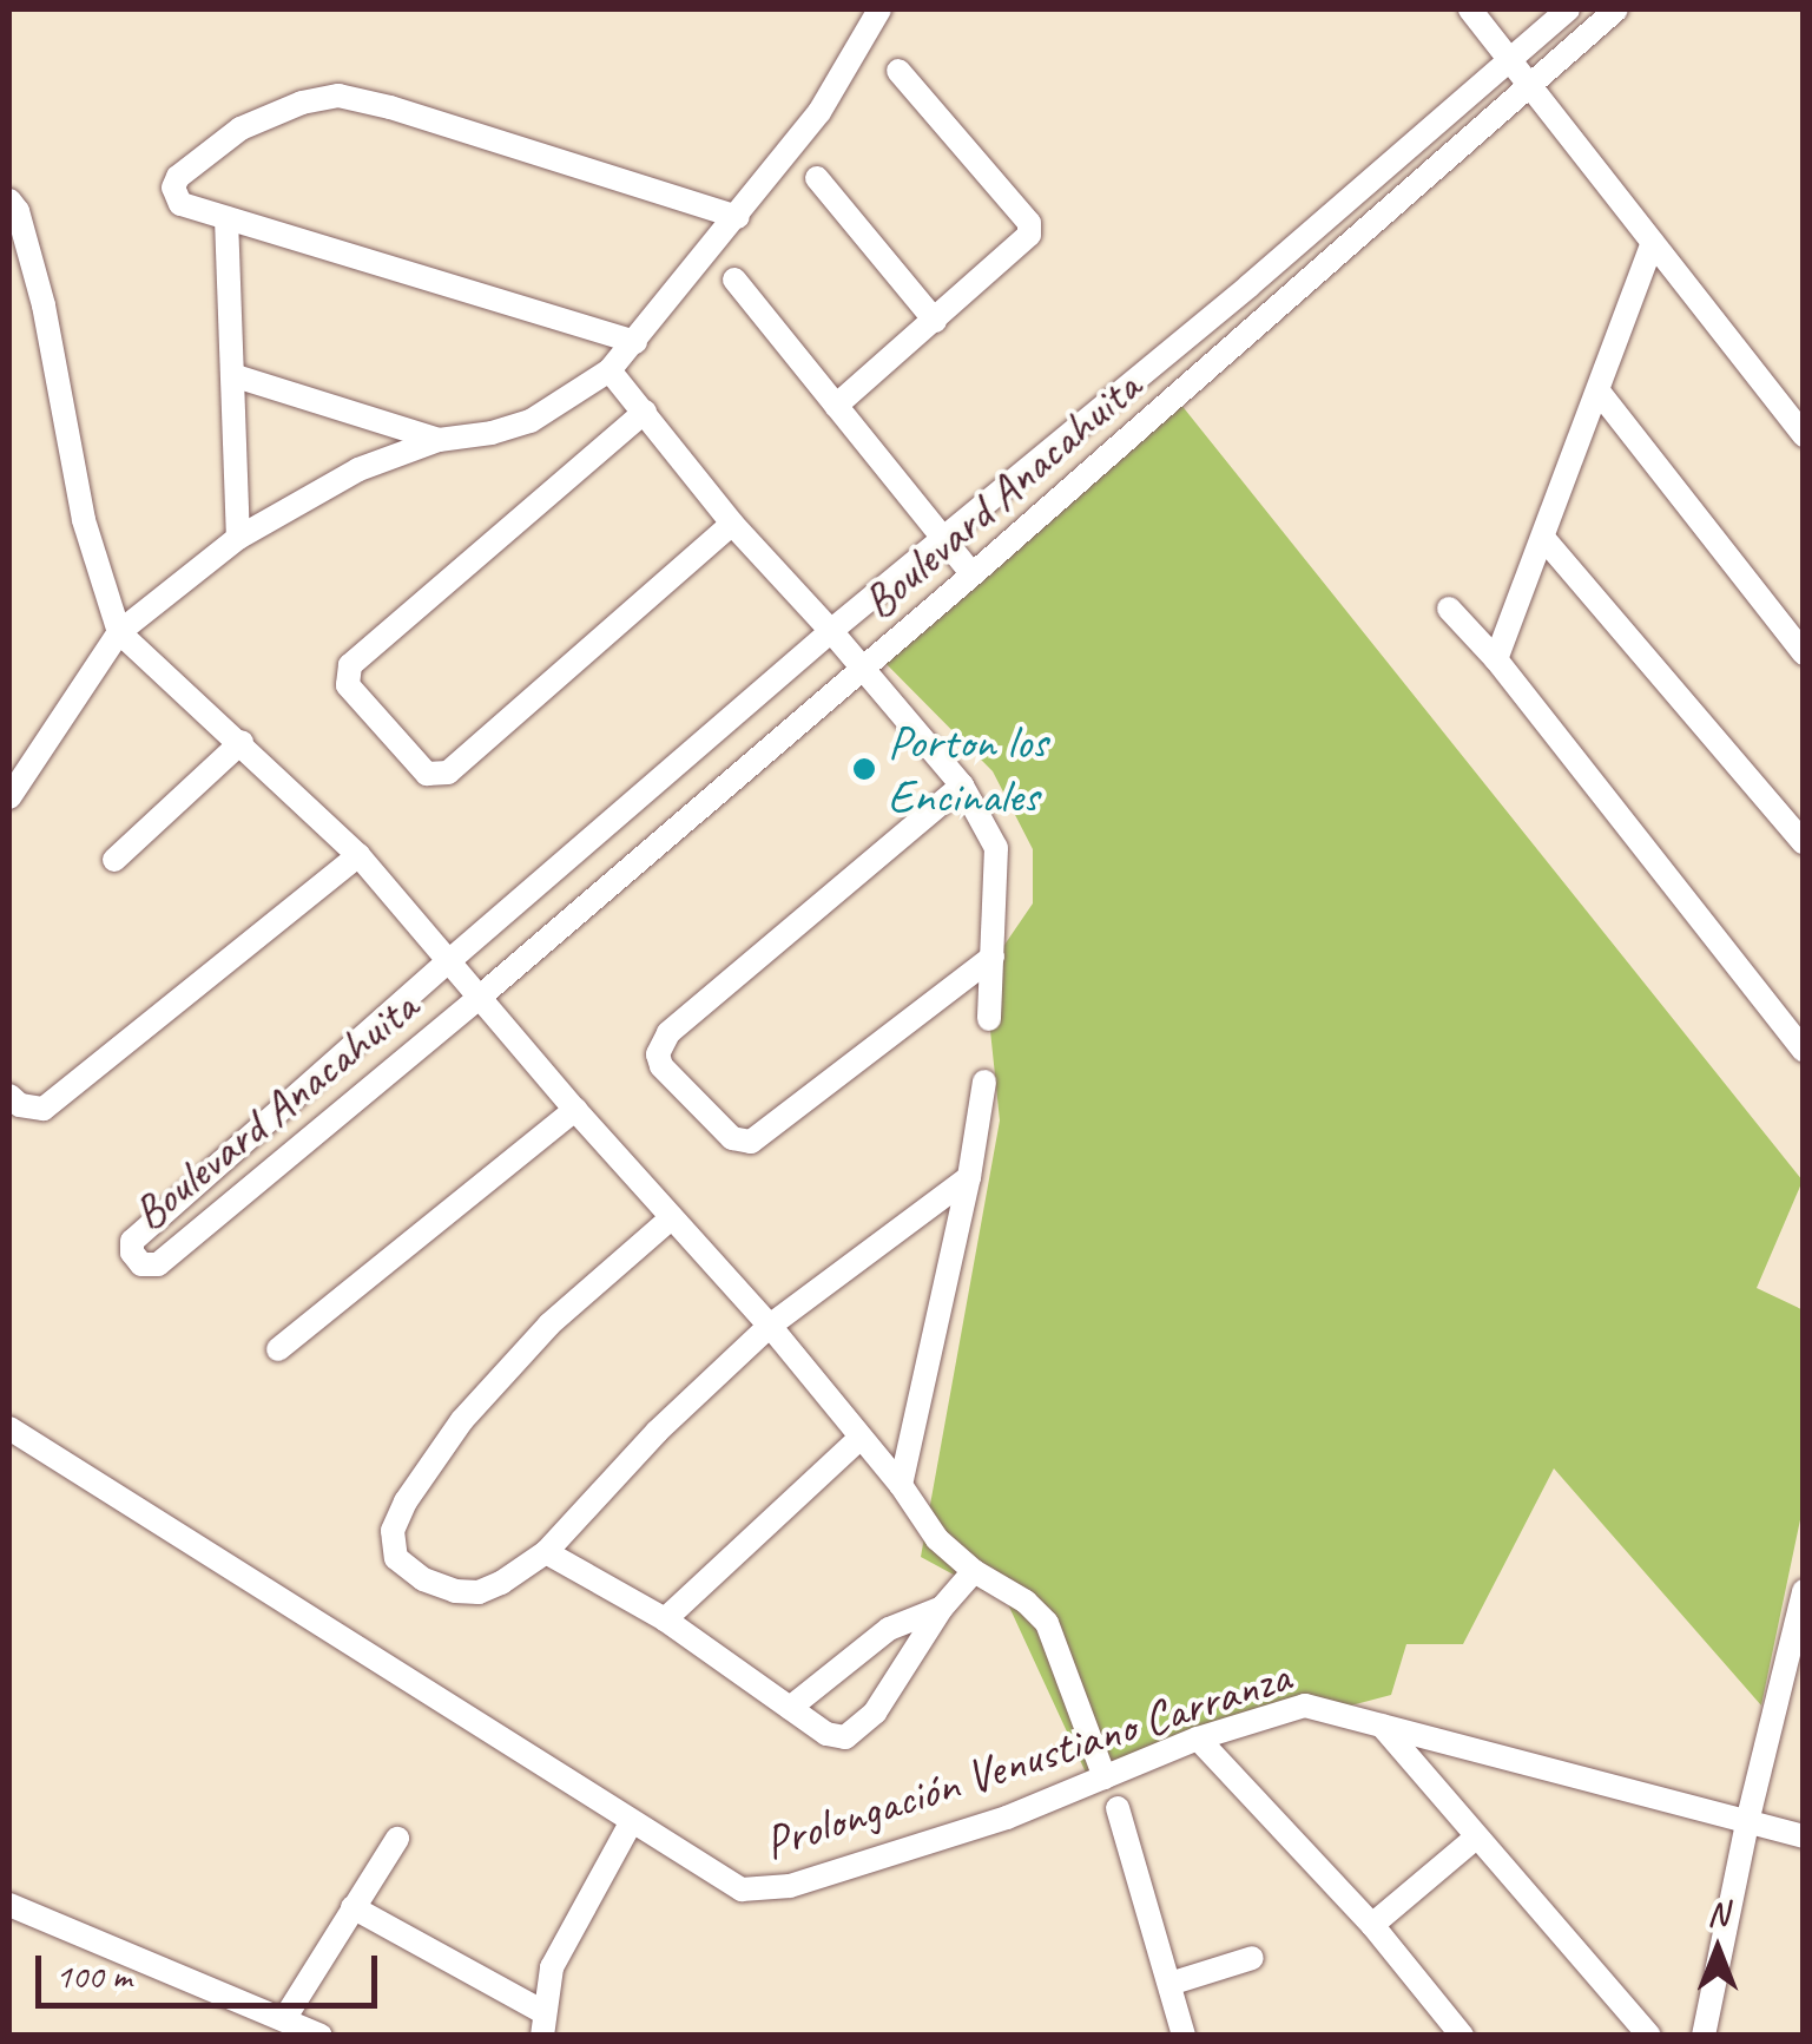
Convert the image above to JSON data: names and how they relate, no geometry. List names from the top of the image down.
{
  "streets": {
    "street": ["Boulevard Anacahuita", "Prolongación Venustiano Carranza"]
  },
  "places": ["Porton los Encinales"],
  "scale_bar": "100 m",
  "north": "top"
}
